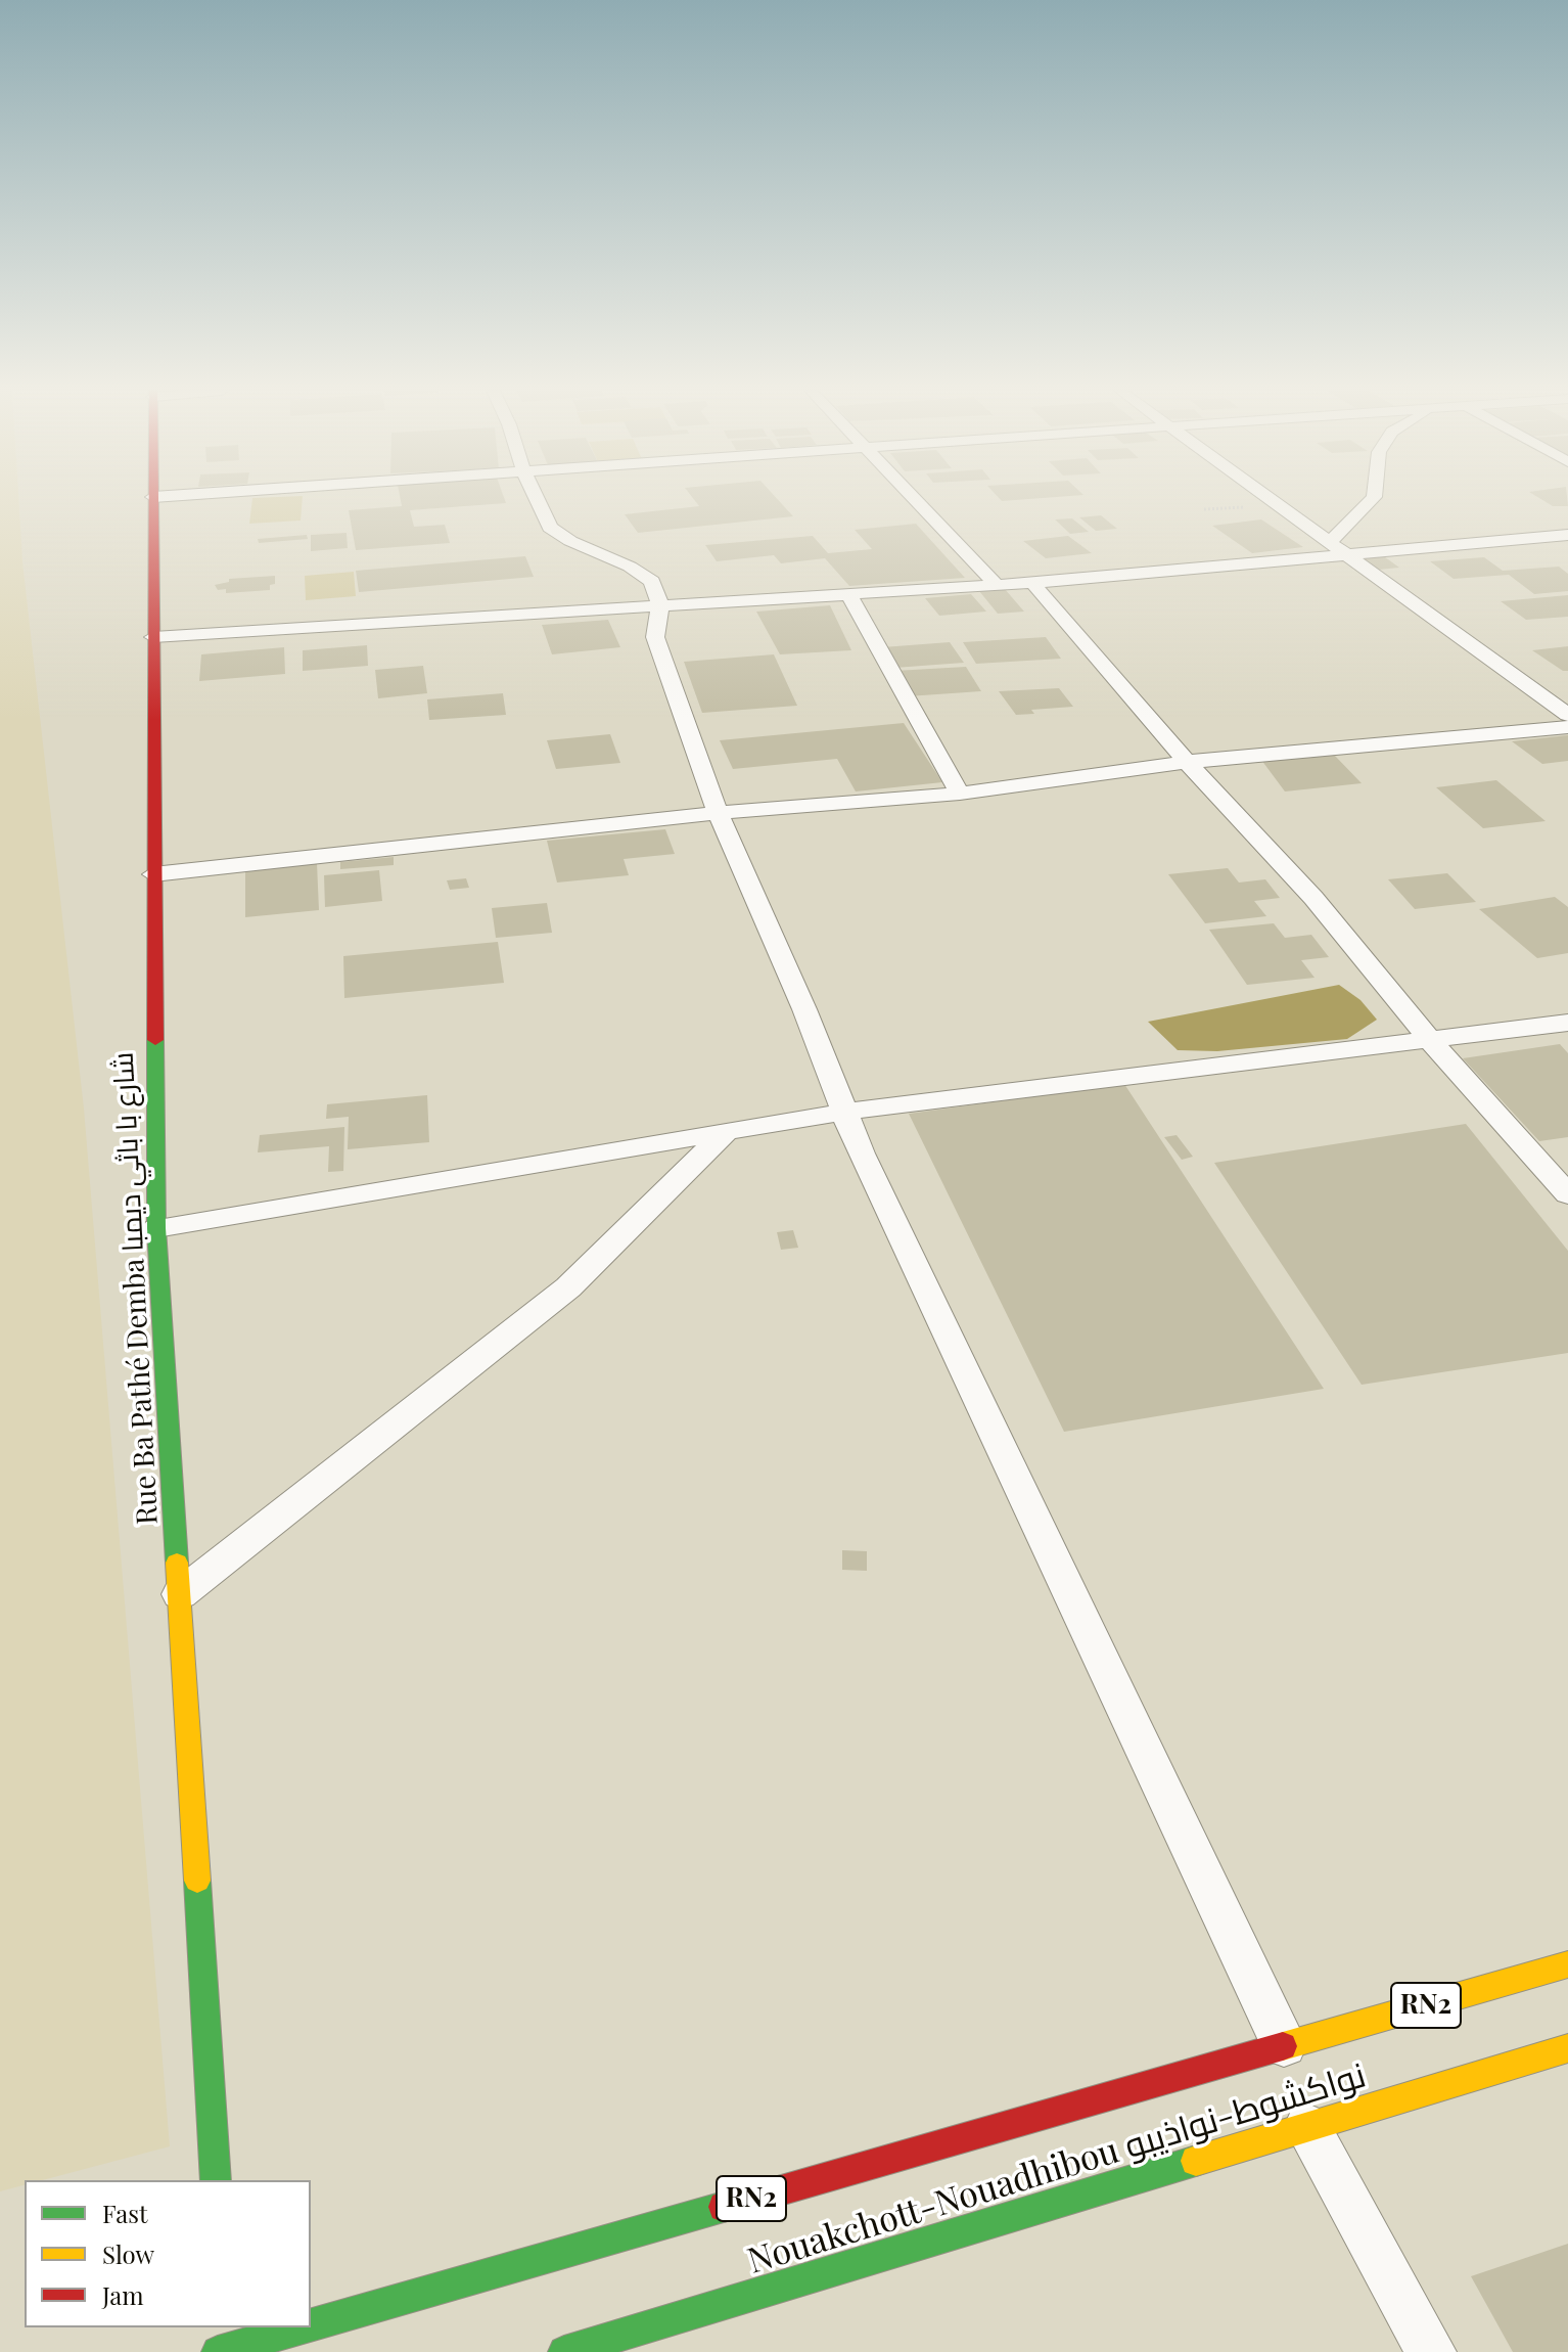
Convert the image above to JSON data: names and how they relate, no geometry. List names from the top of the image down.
{
  "streets": {
    "main road": ["Rue Ba Pathé Demba شارع با باثي ديمبا", "RN2", "Nouakchott-Nouadhibou نواكشوط-نواذيبو"]
  },
  "legend": ["Fast", "Slow", "Jam"]
}
